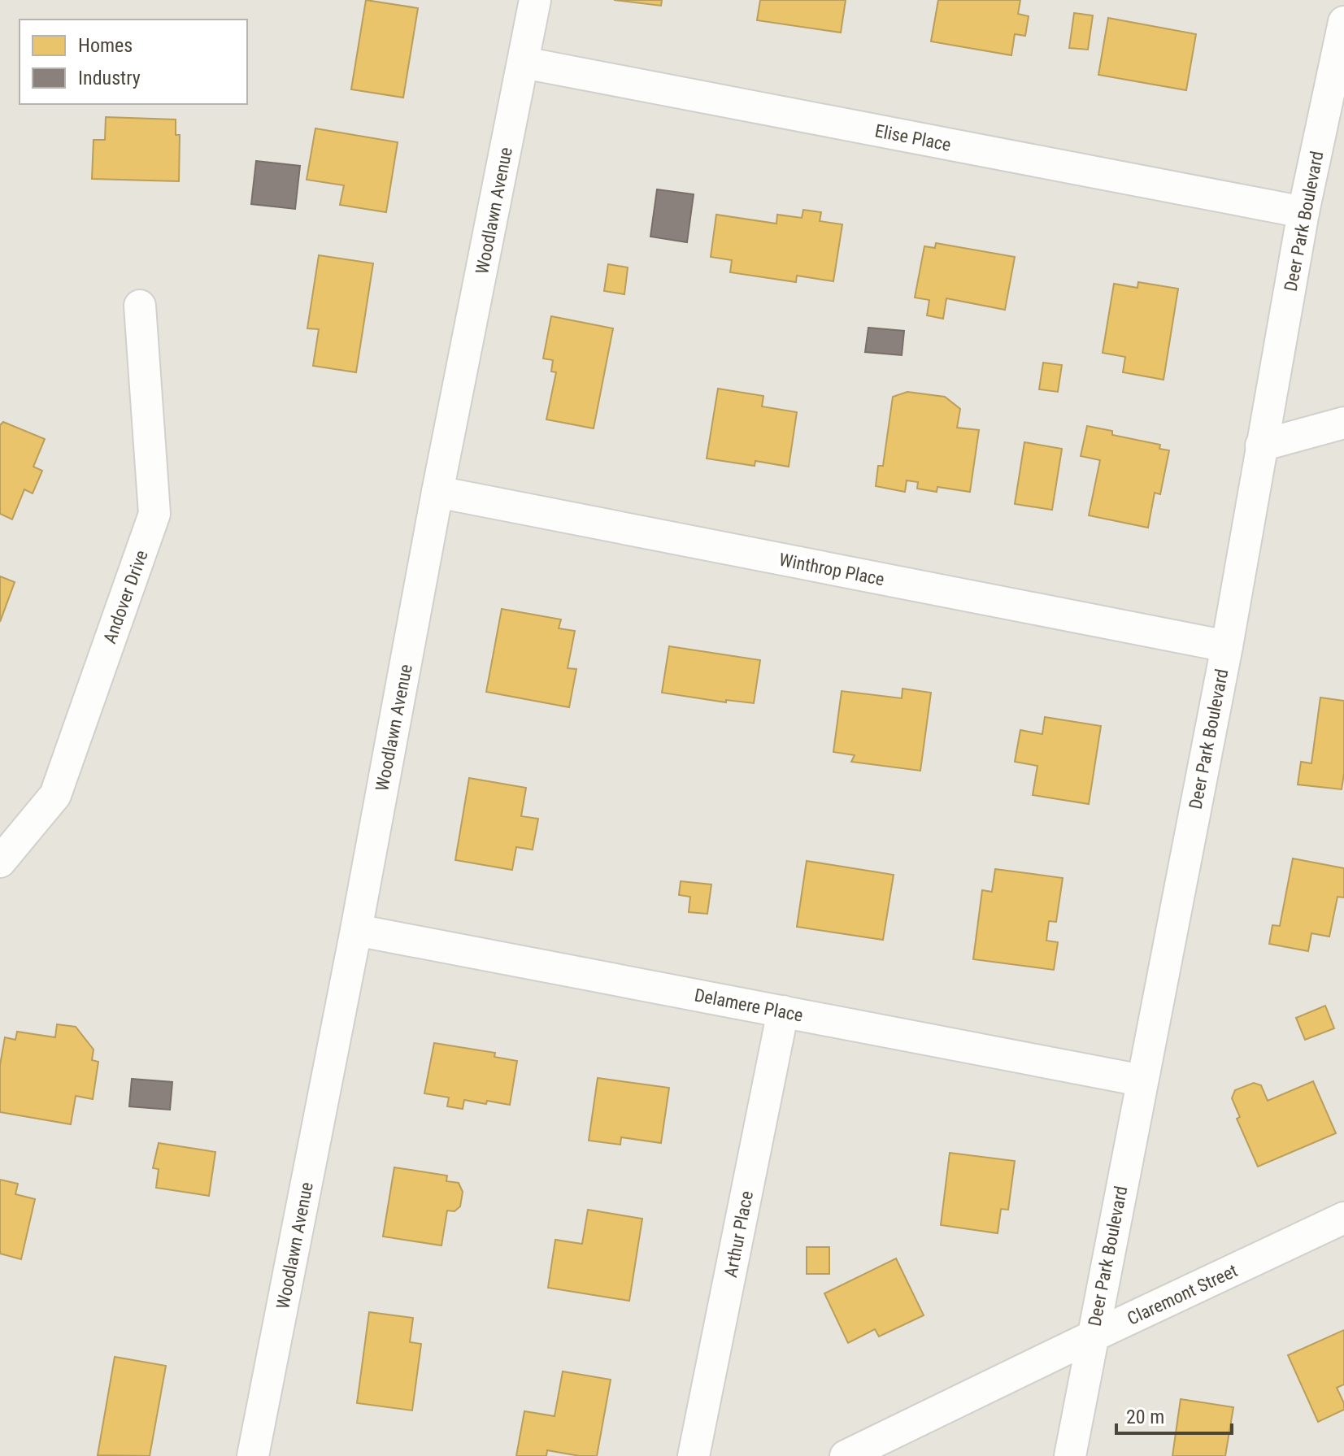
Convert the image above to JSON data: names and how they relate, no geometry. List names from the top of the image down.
{
  "streets": {
    "street": [
      "Elise Place",
      "Woodlawn Avenue",
      "Deer Park Boulevard",
      "Winthrop Place",
      "Andover Drive",
      "Delamere Place",
      "Arthur Place",
      "Claremont Street"
    ]
  },
  "crossings": [
    ["Elise Place", "Woodlawn Avenue"],
    ["Elise Place", "Deer Park Boulevard"],
    ["Woodlawn Avenue", "Winthrop Place"],
    ["Woodlawn Avenue", "Delamere Place"],
    ["Deer Park Boulevard", "Winthrop Place"],
    ["Deer Park Boulevard", "Delamere Place"],
    ["Deer Park Boulevard", "Claremont Street"],
    ["Delamere Place", "Arthur Place"]
  ],
  "legend": ["Homes", "Industry"],
  "scale_bar": "20 m"
}
